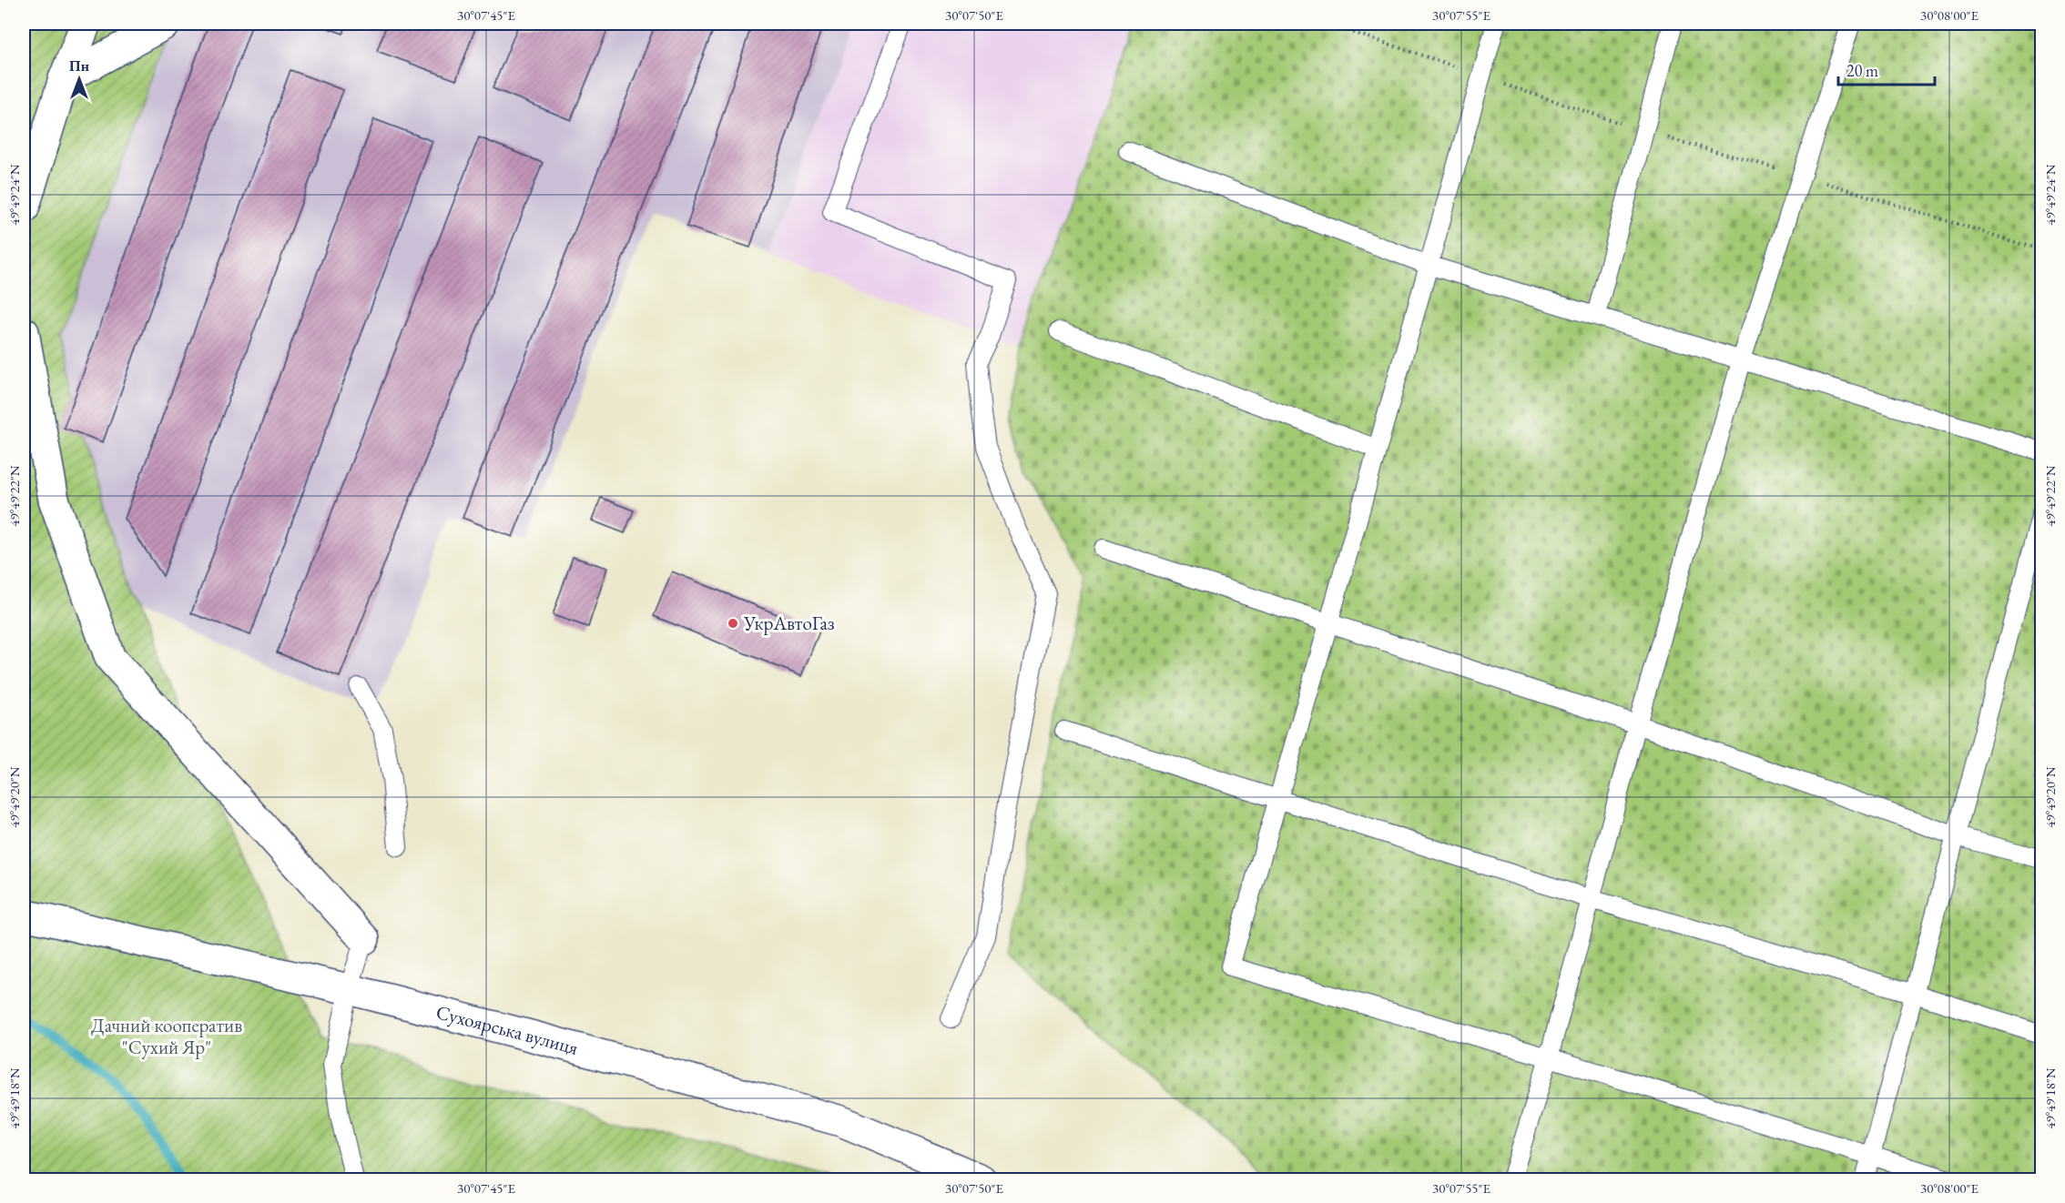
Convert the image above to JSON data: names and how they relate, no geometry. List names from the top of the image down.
{
  "streets": {
    "street": ["Сухоярська вулиця"]
  },
  "parks": ["Дачний кооператив \"Сухий Яр\""],
  "places": ["УкрАвтоГаз"],
  "scale_bar": "20 m",
  "north": "top",
  "coordinates": [
    "30°07'45\"E",
    "30°07'50\"E",
    "30°07'55\"E",
    "30°08'00\"E",
    "49°49'24\"N",
    "49°49'22\"N",
    "49°49'20\"N",
    "49°49'18\"N"
  ]
}
